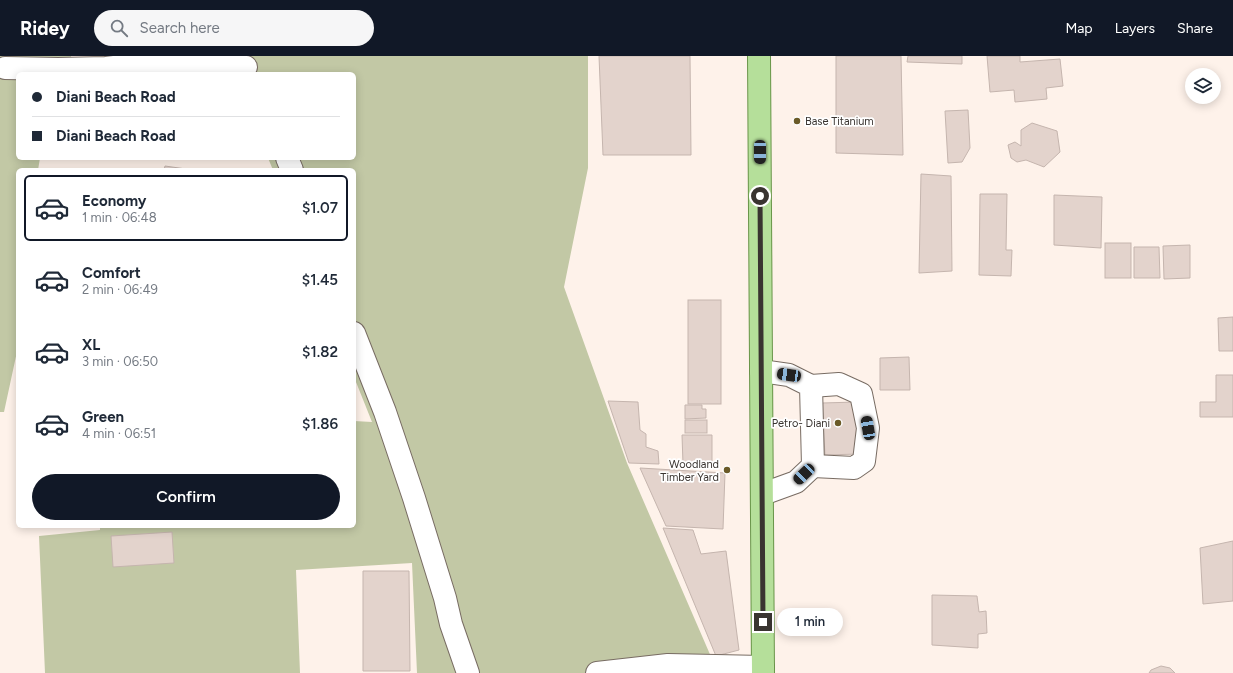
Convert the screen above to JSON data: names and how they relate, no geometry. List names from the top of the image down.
{
  "places": ["Base Titanium", "Petro- Diani", "Woodland Timber Yard"],
  "page": {
    "header": "Ridey",
    "search": "Search here",
    "nav": ["Map", "Layers", "Share"],
    "banner": ["Diani Beach Road", "Diani Beach Road"],
    "list": [
      {
        "name": "Economy",
        "note": "1 min · 06:48",
        "value": "$1.07"
      },
      {
        "name": "Comfort",
        "note": "2 min · 06:49",
        "value": "$1.45"
      },
      {
        "name": "XL",
        "note": "3 min · 06:50",
        "value": "$1.82"
      },
      {
        "name": "Green",
        "note": "4 min · 06:51",
        "value": "$1.86"
      }
    ],
    "buttons": "Confirm",
    "bubble": "1 min"
  }
}
